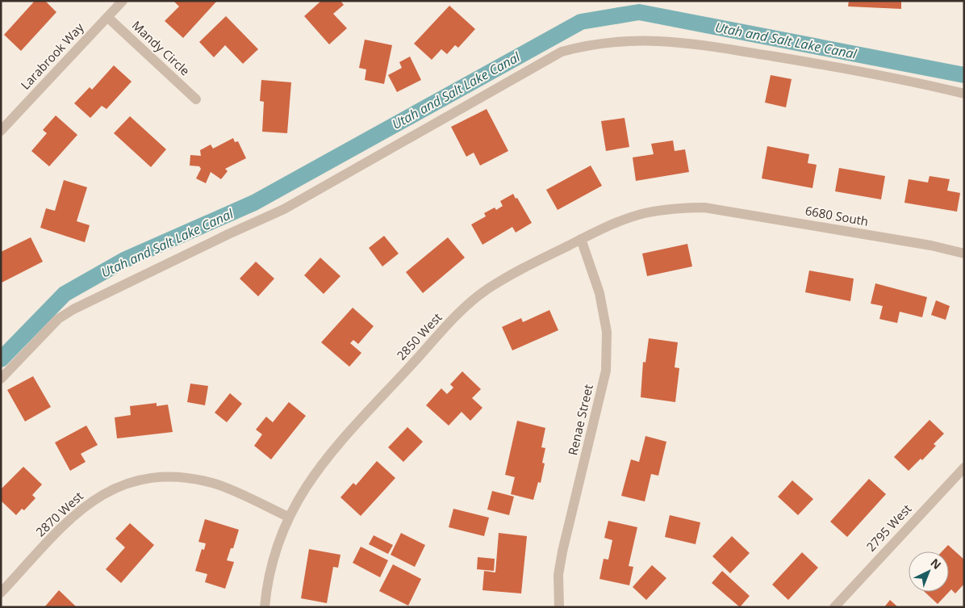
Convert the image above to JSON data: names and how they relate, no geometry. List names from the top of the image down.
{
  "streets": {
    "street": [
      "Mandy Circle",
      "Larabrook Way",
      "6680 South",
      "2850 West",
      "Renae Street",
      "2870 West",
      "2795 West"
    ]
  },
  "crossings": [
    ["Mandy Circle", "Larabrook Way"],
    ["6680 South", "2850 West"],
    ["2850 West", "Renae Street"],
    ["2850 West", "2870 West"]
  ],
  "water": ["Utah and Salt Lake Canal"],
  "north": "top right"
}
